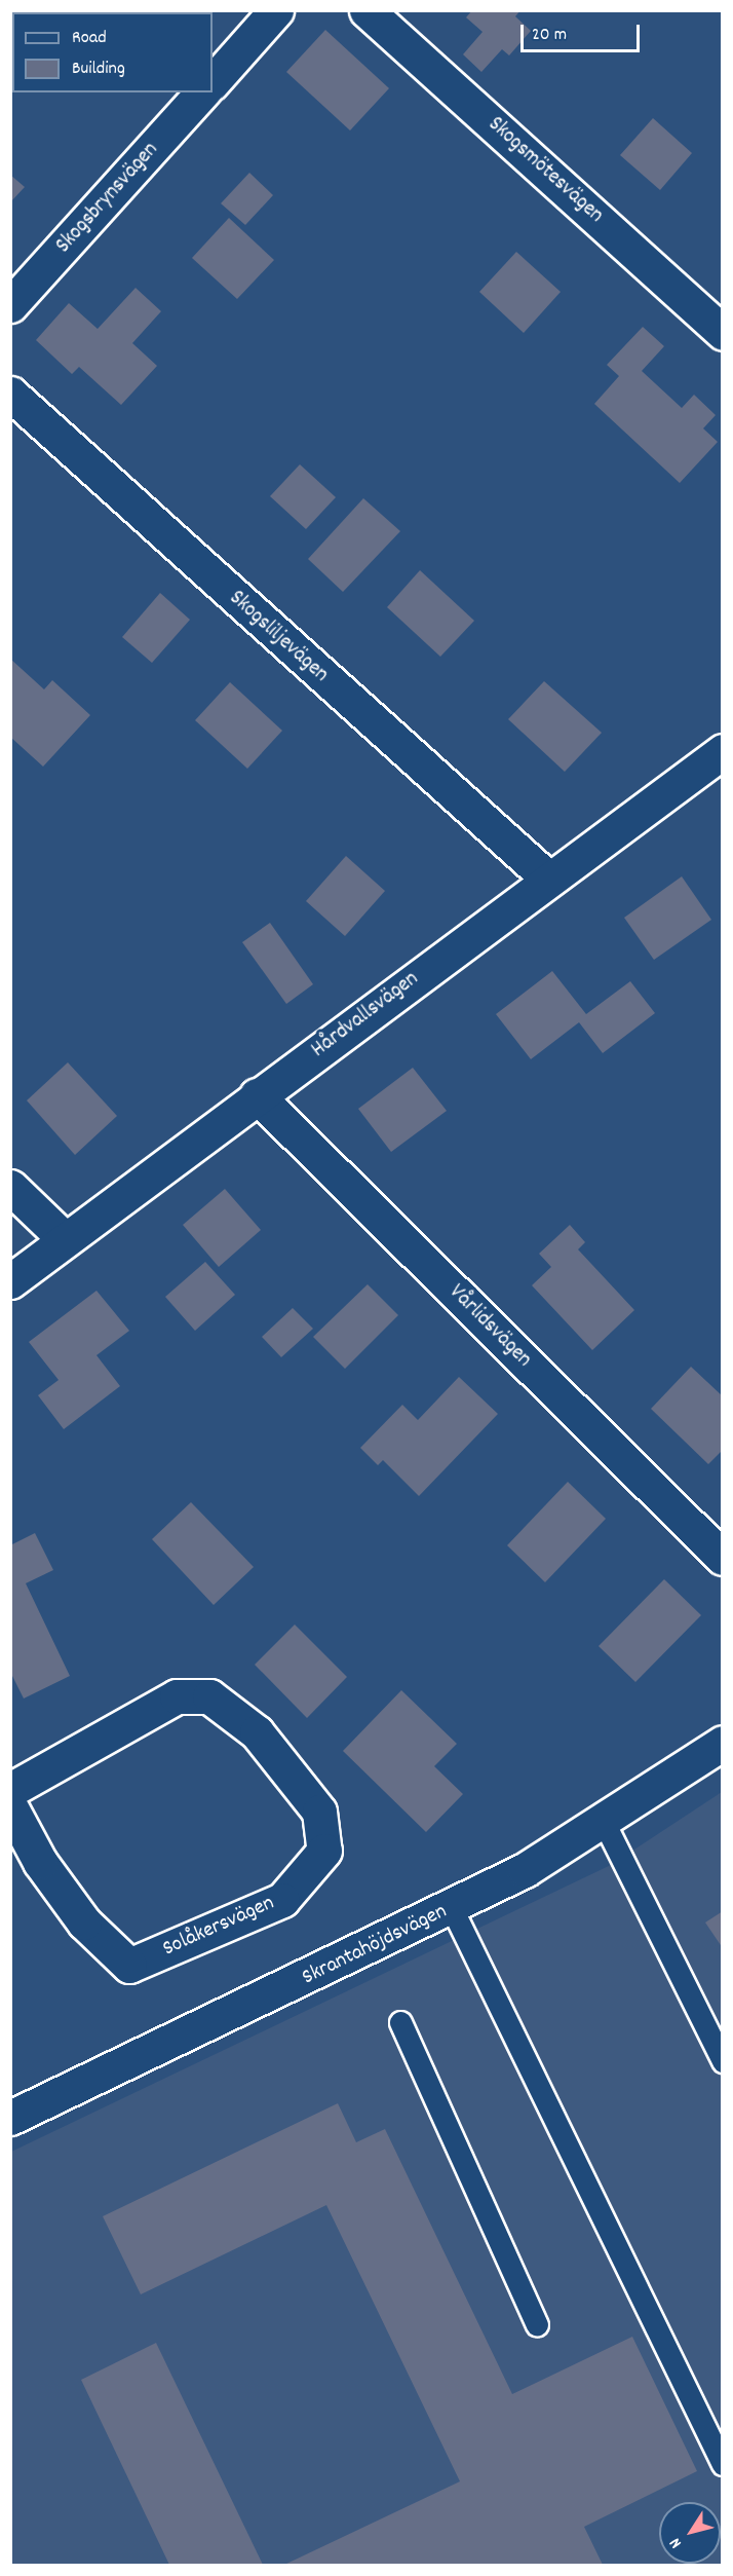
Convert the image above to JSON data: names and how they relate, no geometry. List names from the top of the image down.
{
  "streets": {
    "street": [
      "Skogsmötesvägen",
      "Skogsbrynsvägen",
      "Skogsliljevägen",
      "Hårdvallsvägen",
      "Vårlidsvägen",
      "Solåkersvägen",
      "Skrantahöjdsvägen"
    ]
  },
  "crossings": [
    ["Skogsliljevägen", "Hårdvallsvägen"],
    ["Hårdvallsvägen", "Vårlidsvägen"]
  ],
  "legend": ["Road", "Building"],
  "scale_bar": "20 m",
  "north": "bottom left"
}
